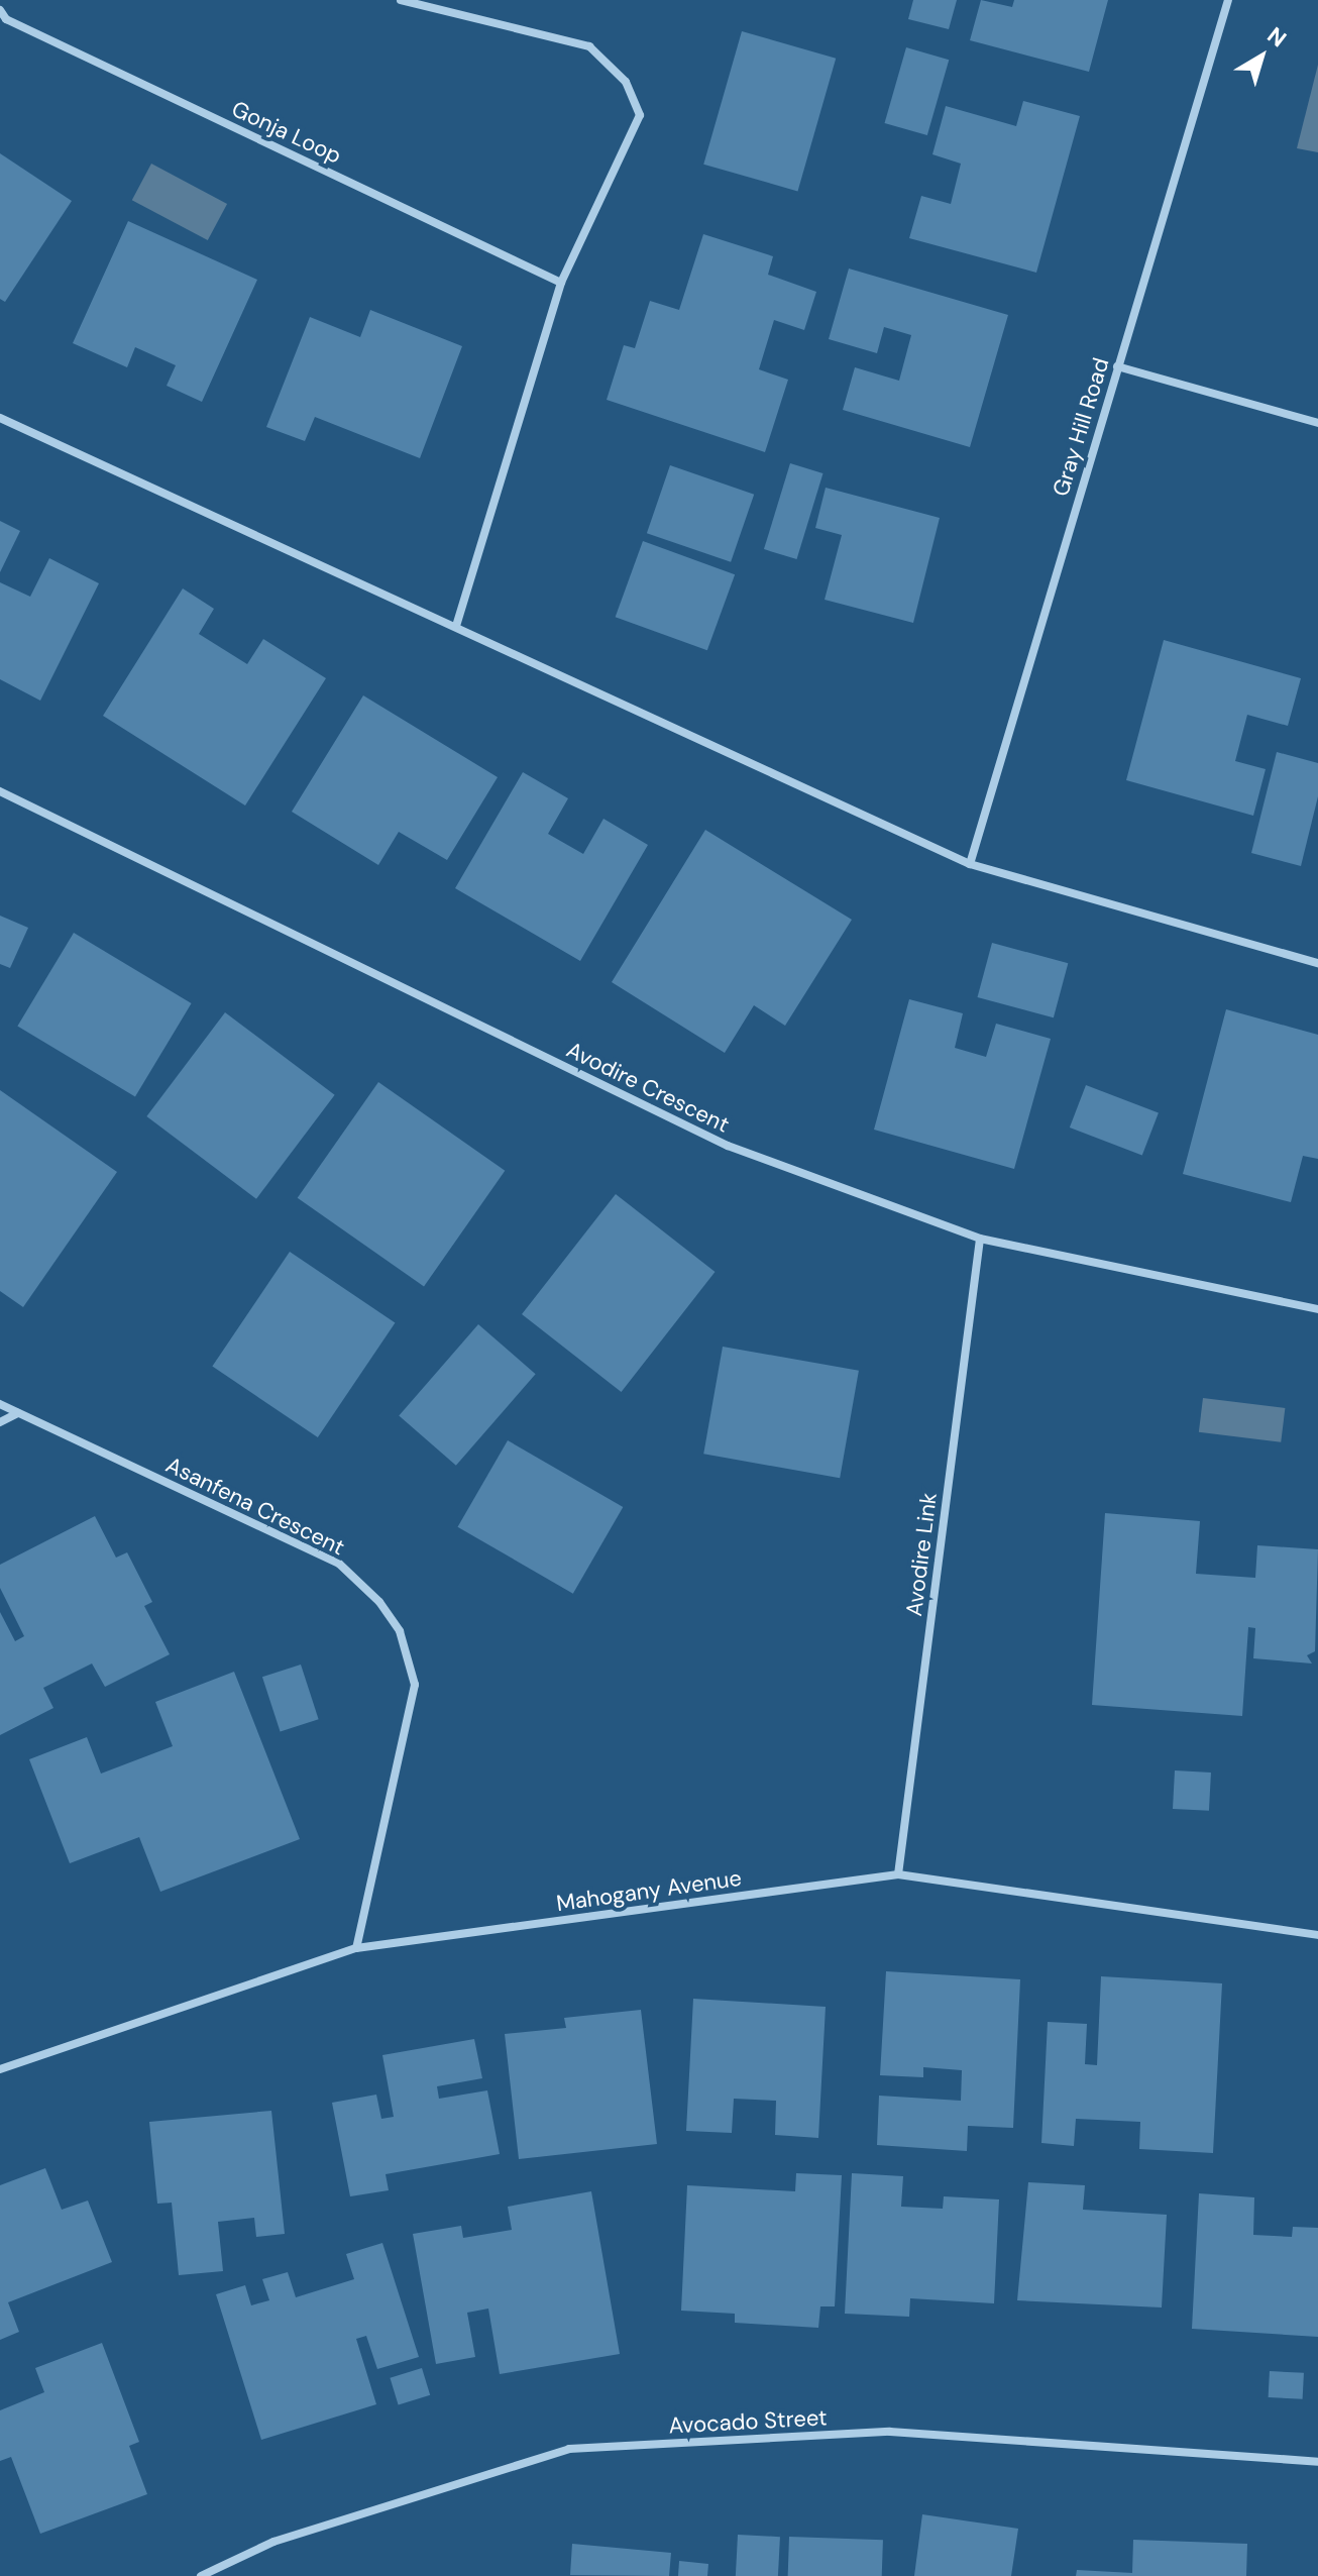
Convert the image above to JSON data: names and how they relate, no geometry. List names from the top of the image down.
{
  "streets": {
    "street": [
      "Gonja Loop",
      "Gray Hill Road",
      "Avodire Crescent",
      "Asanfena Crescent",
      "Avodire Link",
      "Mahogany Avenue",
      "Avocado Street"
    ]
  },
  "crossings": [
    ["Avodire Crescent", "Avodire Link"],
    ["Asanfena Crescent", "Mahogany Avenue"],
    ["Avodire Link", "Mahogany Avenue"]
  ],
  "north": "top right"
}
